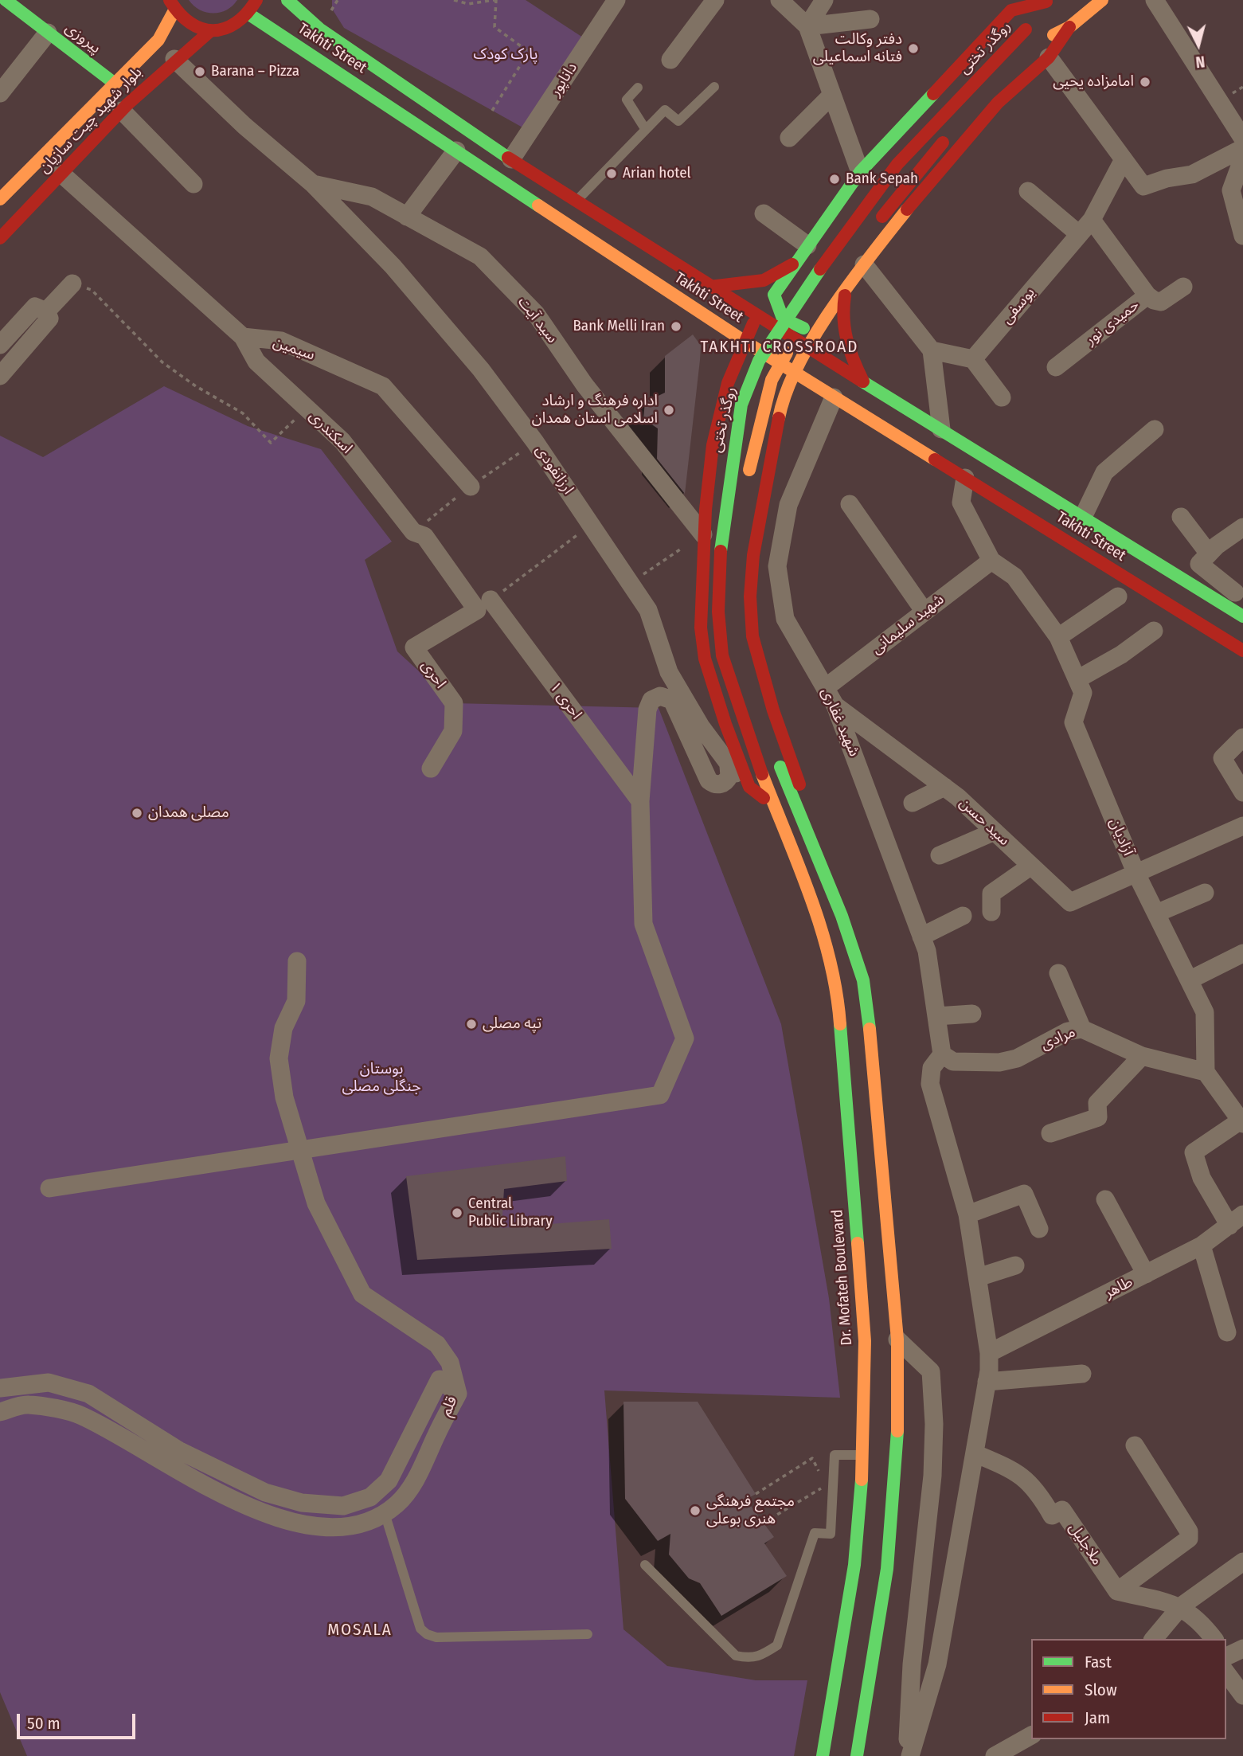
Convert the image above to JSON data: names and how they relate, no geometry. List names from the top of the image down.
{
  "streets": {
    "main road": [
      "پیروزی",
      "روگذر تختی",
      "Takhti Street",
      "بلوار شهید چیت سازیان",
      "Dr. Mofateh Boulevard"
    ],
    "street": [
      "داناپور",
      "یوسفی",
      "سید آیت",
      "حمیدی نور",
      "سیمین",
      "اسکندری",
      "ارزانفودی",
      "شهید سلیمانی",
      "احری",
      "احری ۱",
      "شهید غفاری",
      "سید حسن",
      "آزادیان",
      "مرادی",
      "طاهر",
      "قلم",
      "ملاجلیل"
    ]
  },
  "crossings": [
    ["پیروزی", "بلوار شهید چیت سازیان"],
    ["روگذر تختی", "ارزانفودی"],
    ["روگذر تختی", "Dr. Mofateh Boulevard"],
    ["Takhti Street", "داناپور"],
    ["Takhti Street", "شهید غفاری"],
    ["بلوار شهید چیت سازیان", "ارزانفودی"],
    ["یوسفی", "حمیدی نور"],
    ["سید آیت", "ارزانفودی"],
    ["سیمین", "اسکندری"],
    ["اسکندری", "احری"],
    ["اسکندری", "احری ۱"],
    ["ارزانفودی", "Dr. Mofateh Boulevard"],
    ["شهید سلیمانی", "شهید غفاری"],
    ["شهید سلیمانی", "آزادیان"],
    ["احری", "احری ۱"],
    ["شهید غفاری", "سید حسن"],
    ["شهید غفاری", "مرادی"],
    ["سید حسن", "آزادیان"],
    ["آزادیان", "مرادی"]
  ],
  "districts": ["TAKHTI CROSSROAD", "MOSALA"],
  "parks": ["پارک کودک", "بوستان جنگلی مصلی"],
  "places": [
    "دفتر وکالت فتانه اسماعیلی",
    "Barana – Pizza",
    "امامزاده یحیی",
    "Arian hotel",
    "Bank Sepah",
    "Bank Melli Iran",
    "اداره فرهنگ و ارشاد اسلامی استان همدان",
    "مصلی همدان",
    "تپه مصلی",
    "Central Public Library",
    "مجتمع فرهنگی هنری بوعلی"
  ],
  "legend": ["Fast", "Slow", "Jam"],
  "scale_bar": "50 m",
  "north": "bottom"
}
